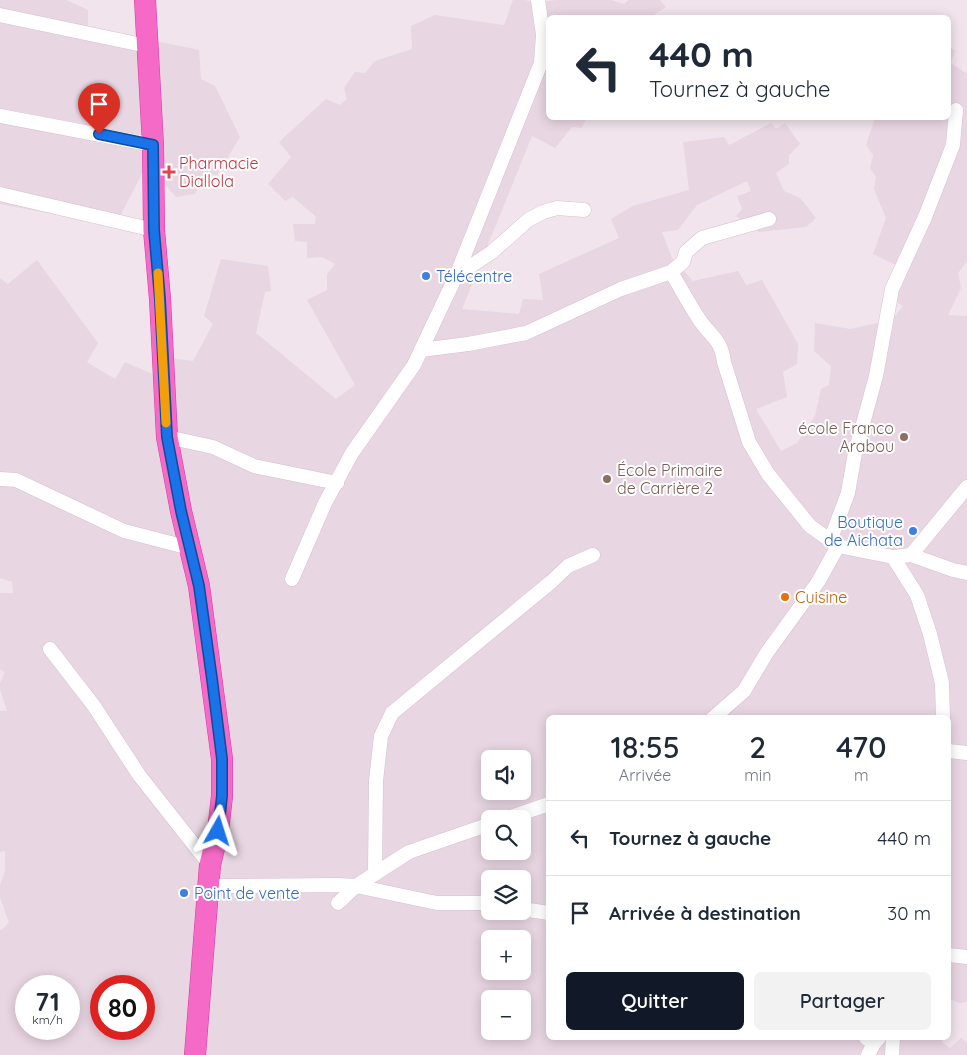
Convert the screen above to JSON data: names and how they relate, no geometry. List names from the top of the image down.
{
  "places": {
    "health": ["Pharmacie Diallola"],
    "other": [
      "Télécentre",
      "école Franco Arabou",
      "École Primaire de Carrière 2",
      "Boutique de Aichata",
      "Cuisine",
      "Point de vente"
    ]
  },
  "page": {
    "turn": ["440 m", "Tournez à gauche"],
    "eta": [
      "18:55",
      "Arrivée",
      "2",
      "min",
      "470",
      "m"
    ],
    "map_buttons": ["+", "−"],
    "list": [
      {
        "name": "Tournez à gauche",
        "value": "440 m"
      },
      {
        "name": "Arrivée à destination",
        "value": "30 m"
      }
    ],
    "buttons": ["Quitter", "Partager"],
    "speed": "71 km/h",
    "limit": "80"
  }
}
